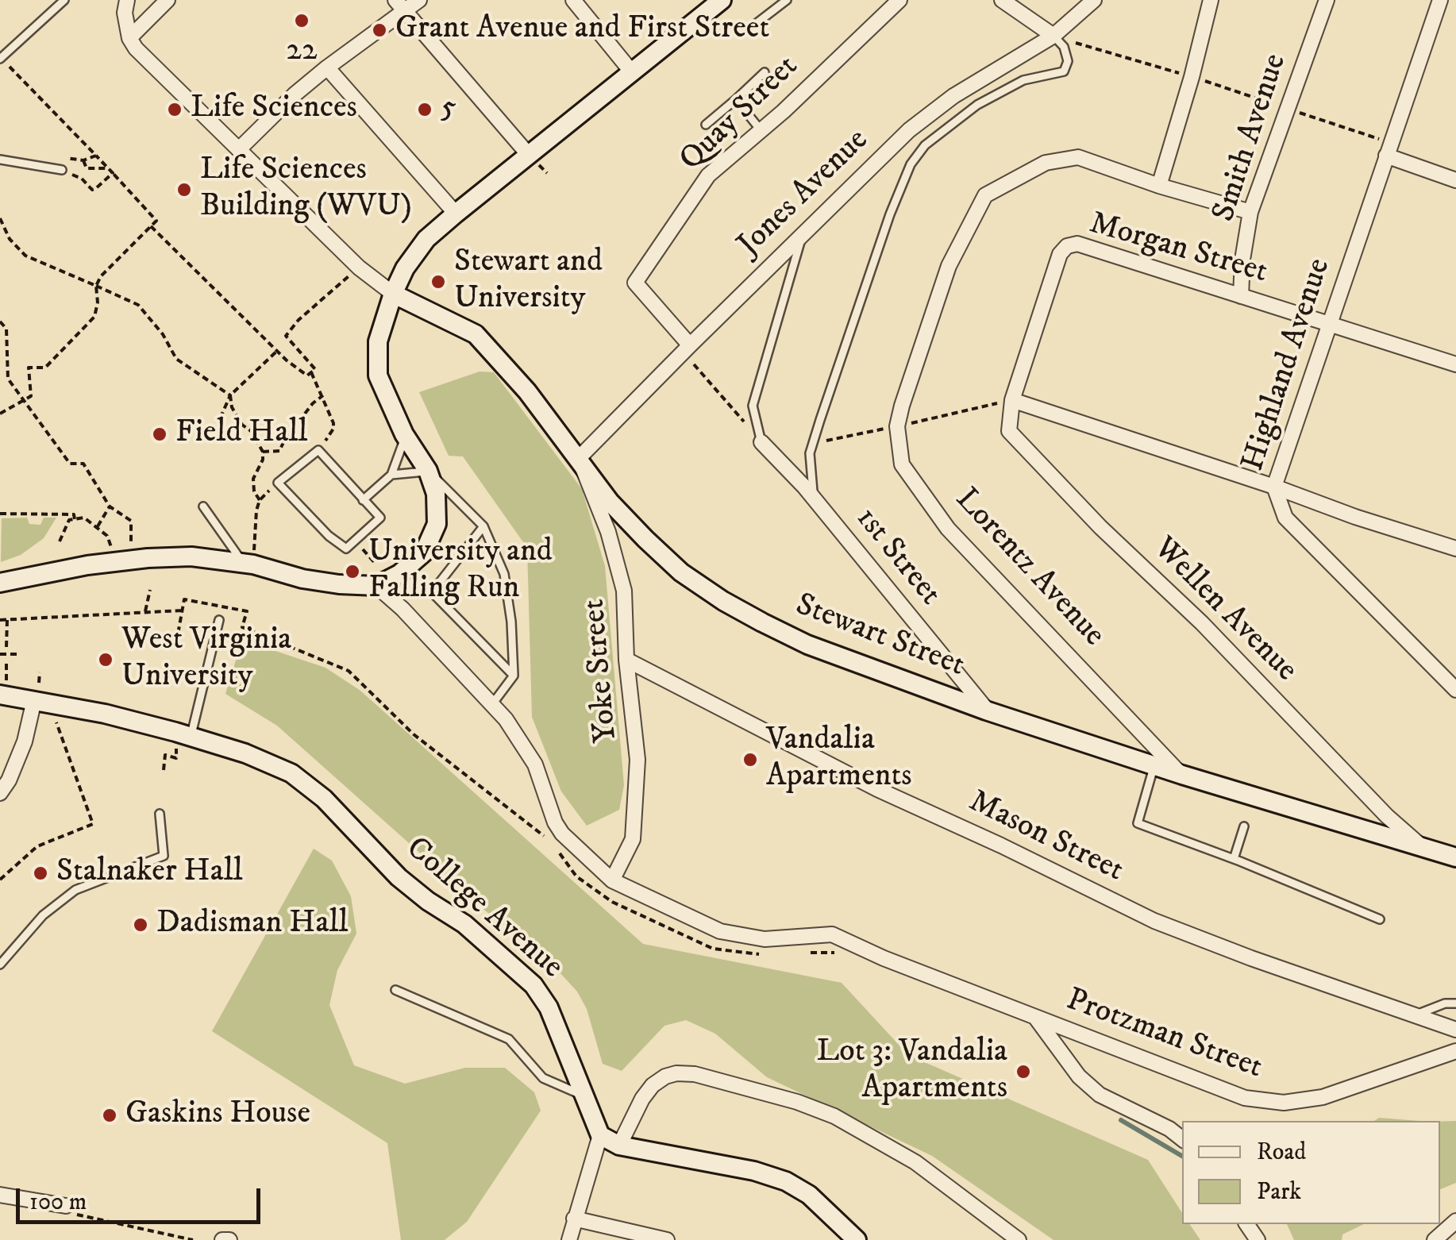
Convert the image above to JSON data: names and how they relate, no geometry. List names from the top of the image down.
{
  "streets": {
    "street": [
      "Quay Street",
      "Smith Avenue",
      "Jones Avenue",
      "Morgan Street",
      "Highland Avenue",
      "1st Street",
      "Lorentz Avenue",
      "Wellen Avenue",
      "Stewart Street",
      "Yoke Street",
      "Mason Street",
      "College Avenue",
      "Protzman Street"
    ]
  },
  "crossings": [
    ["Quay Street", "Jones Avenue"],
    ["Smith Avenue", "Morgan Street"],
    ["Smith Avenue", "Lorentz Avenue"],
    ["Jones Avenue", "Stewart Street"],
    ["Jones Avenue", "Yoke Street"],
    ["Morgan Street", "Highland Avenue"],
    ["Morgan Street", "Wellen Avenue"],
    ["1st Street", "Stewart Street"],
    ["Lorentz Avenue", "Stewart Street"],
    ["Wellen Avenue", "Stewart Street"],
    ["Stewart Street", "Yoke Street"],
    ["Yoke Street", "Mason Street"],
    ["Yoke Street", "Protzman Street"]
  ],
  "places": [
    "22",
    "Grant Avenue and First Street",
    "Life Sciences",
    "5",
    "Life Sciences Building (WVU)",
    "Stewart and University",
    "Field Hall",
    "University and Falling Run",
    "West Virginia University",
    "Vandalia Apartments",
    "Stalnaker Hall",
    "Dadisman Hall",
    "Lot 3: Vandalia Apartments",
    "Gaskins House"
  ],
  "legend": ["Road", "Park"],
  "scale_bar": "100 m"
}
